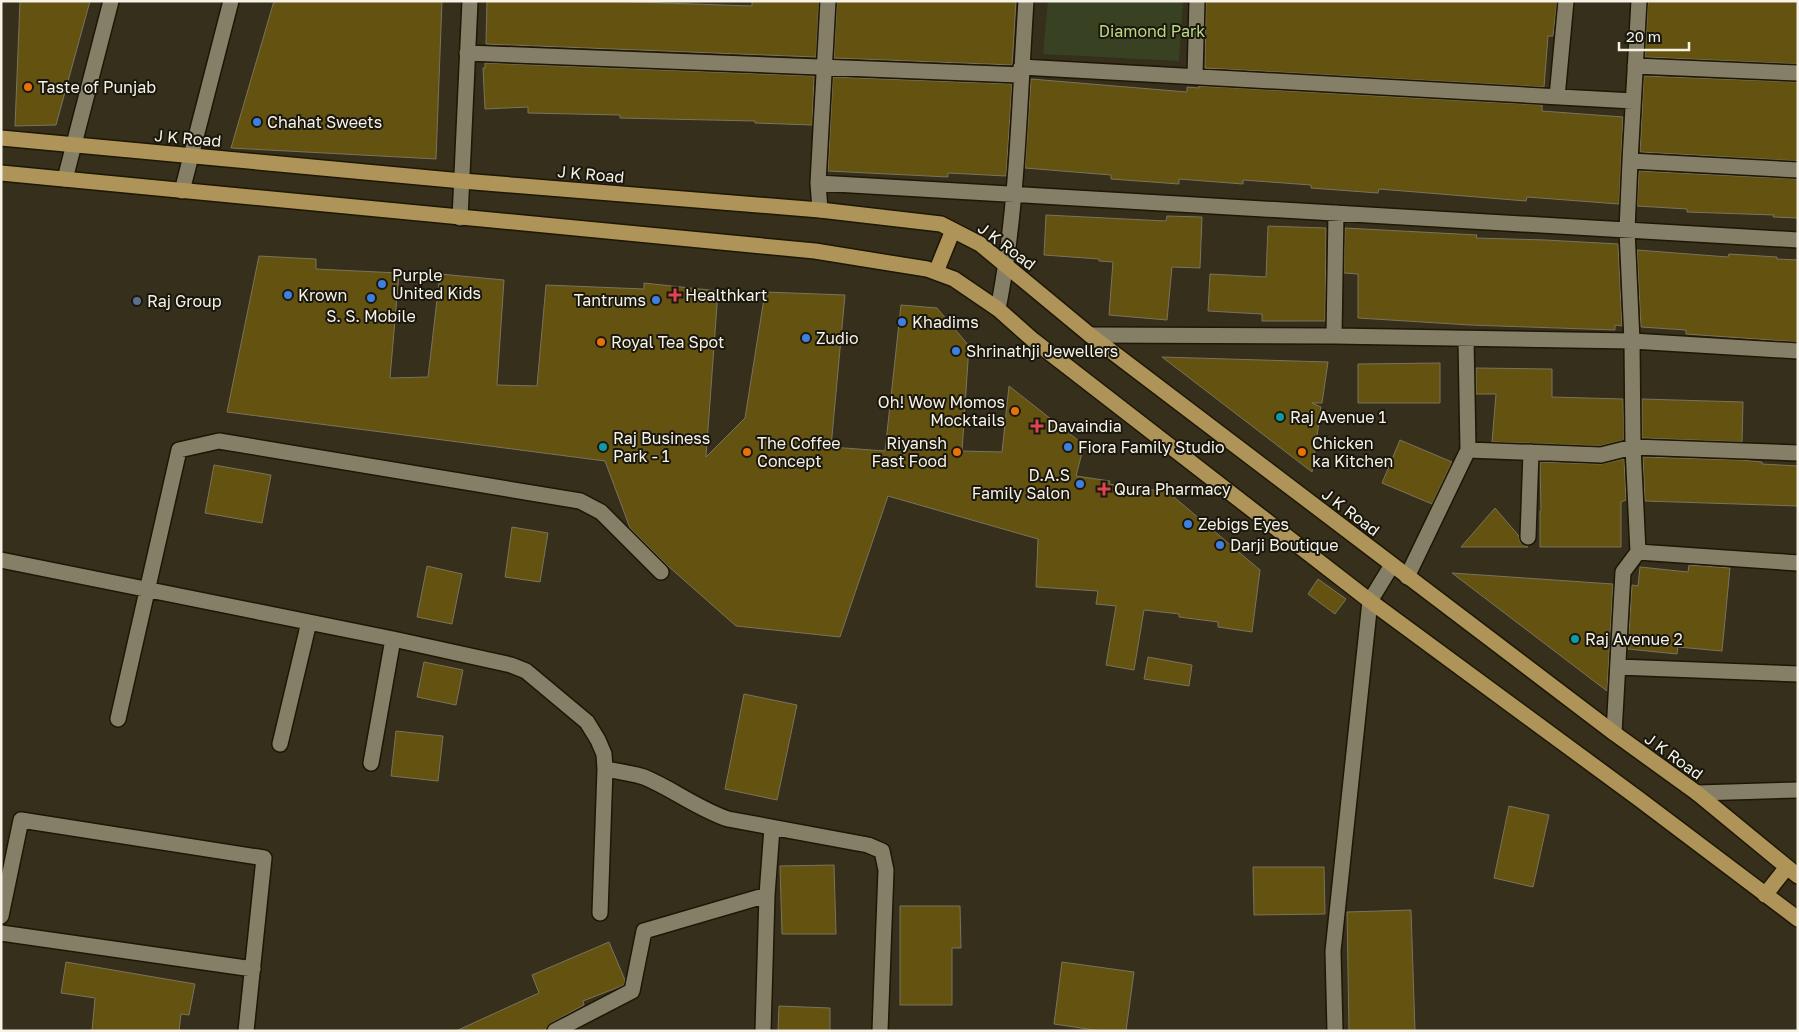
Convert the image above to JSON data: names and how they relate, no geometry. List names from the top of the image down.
{
  "streets": {
    "main road": ["J K Road"]
  },
  "parks": ["Diamond Park"],
  "places": {
    "other": [
      "Taste of Punjab",
      "Chahat Sweets",
      "Purple United Kids",
      "Krown",
      "S. S. Mobile",
      "Tantrums",
      "Raj Group",
      "Khadims",
      "Zudio",
      "Royal Tea Spot",
      "Shrinathji Jewellers",
      "Oh! Wow Momos Mocktails",
      "Raj Avenue 1",
      "Raj Business Park - 1",
      "Fiora Family Studio",
      "The Coffee Concept",
      "Riyansh Fast Food",
      "Chicken ka Kitchen",
      "D.A.S Family Salon",
      "Zebigs Eyes",
      "Darji Boutique",
      "Raj Avenue 2"
    ],
    "health": ["Healthkart", "Davaindia", "Qura Pharmacy"]
  },
  "scale_bar": "20 m"
}
